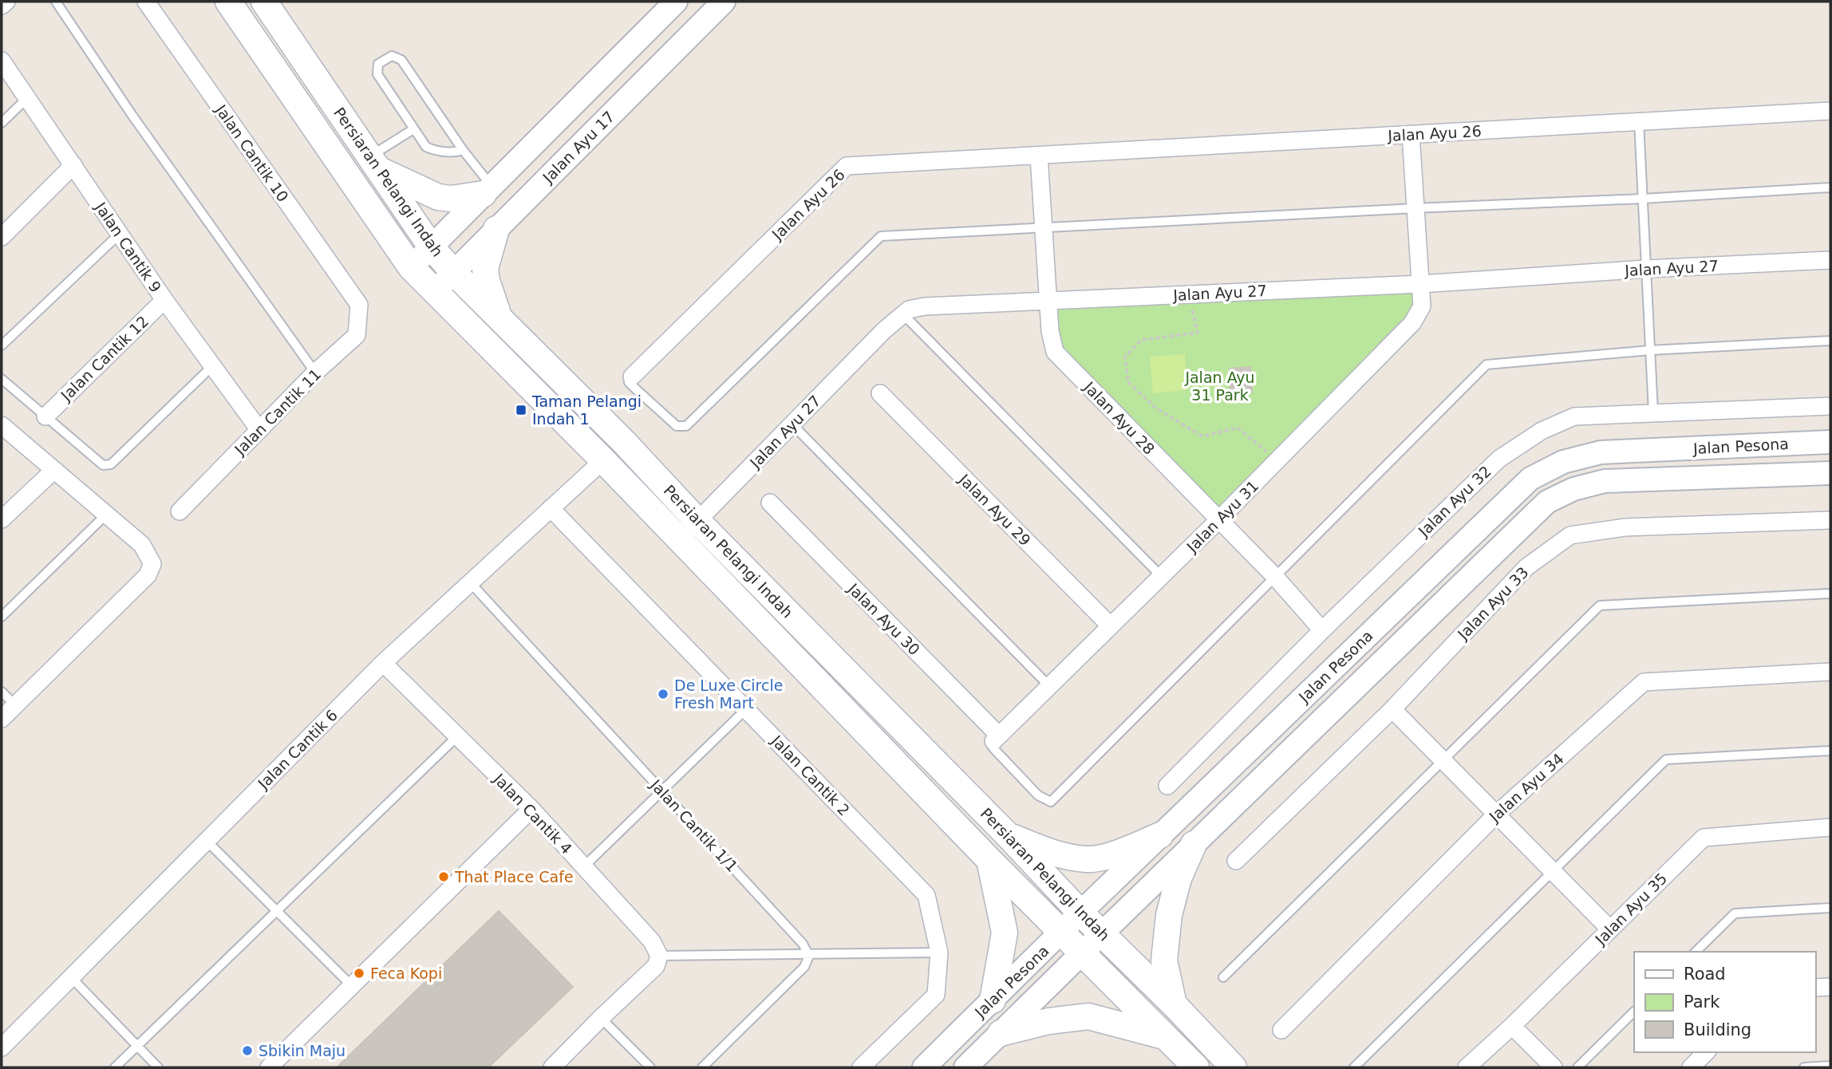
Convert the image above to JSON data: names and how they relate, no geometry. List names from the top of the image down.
{
  "streets": {
    "main road": ["Persiaran Pelangi Indah"],
    "street": [
      "Jalan Ayu 26",
      "Jalan Ayu 17",
      "Jalan Cantik 10",
      "Jalan Cantik 9",
      "Jalan Ayu 27",
      "Jalan Cantik 12",
      "Jalan Cantik 11",
      "Jalan Ayu 28",
      "Jalan Pesona",
      "Jalan Ayu 32",
      "Jalan Ayu 29",
      "Jalan Ayu 31",
      "Jalan Ayu 33",
      "Jalan Ayu 30",
      "Jalan Cantik 6",
      "Jalan Cantik 2",
      "Jalan Ayu 34",
      "Jalan Cantik 4",
      "Jalan Ayu 35"
    ],
    "lane": ["Jalan Cantik 1/1"]
  },
  "crossings": [
    ["Jalan Ayu 26", "Jalan Ayu 31"],
    ["Jalan Ayu 17", "Persiaran Pelangi Indah"],
    ["Jalan Cantik 10", "Jalan Cantik 11"],
    ["Persiaran Pelangi Indah", "Jalan Ayu 27"],
    ["Persiaran Pelangi Indah", "Jalan Pesona"],
    ["Persiaran Pelangi Indah", "Jalan Cantik 6"],
    ["Jalan Cantik 9", "Jalan Cantik 12"],
    ["Jalan Cantik 9", "Jalan Cantik 11"],
    ["Jalan Ayu 27", "Jalan Ayu 28"],
    ["Jalan Ayu 27", "Jalan Ayu 31"],
    ["Jalan Ayu 28", "Jalan Ayu 32"],
    ["Jalan Ayu 28", "Jalan Ayu 31"],
    ["Jalan Ayu 29", "Jalan Ayu 31"],
    ["Jalan Ayu 31", "Jalan Ayu 30"],
    ["Jalan Cantik 6", "Jalan Cantik 2"],
    ["Jalan Cantik 6", "Jalan Cantik 4"],
    ["Jalan Cantik 6", "Jalan Cantik 1/1"]
  ],
  "parks": ["Jalan Ayu 31 Park"],
  "places": {
    "transit": ["Taman Pelangi Indah 1"],
    "other": [
      "De Luxe Circle Fresh Mart",
      "That Place Cafe",
      "Feca Kopi",
      "Sbikin Maju"
    ]
  },
  "legend": ["Road", "Park", "Building"]
}
